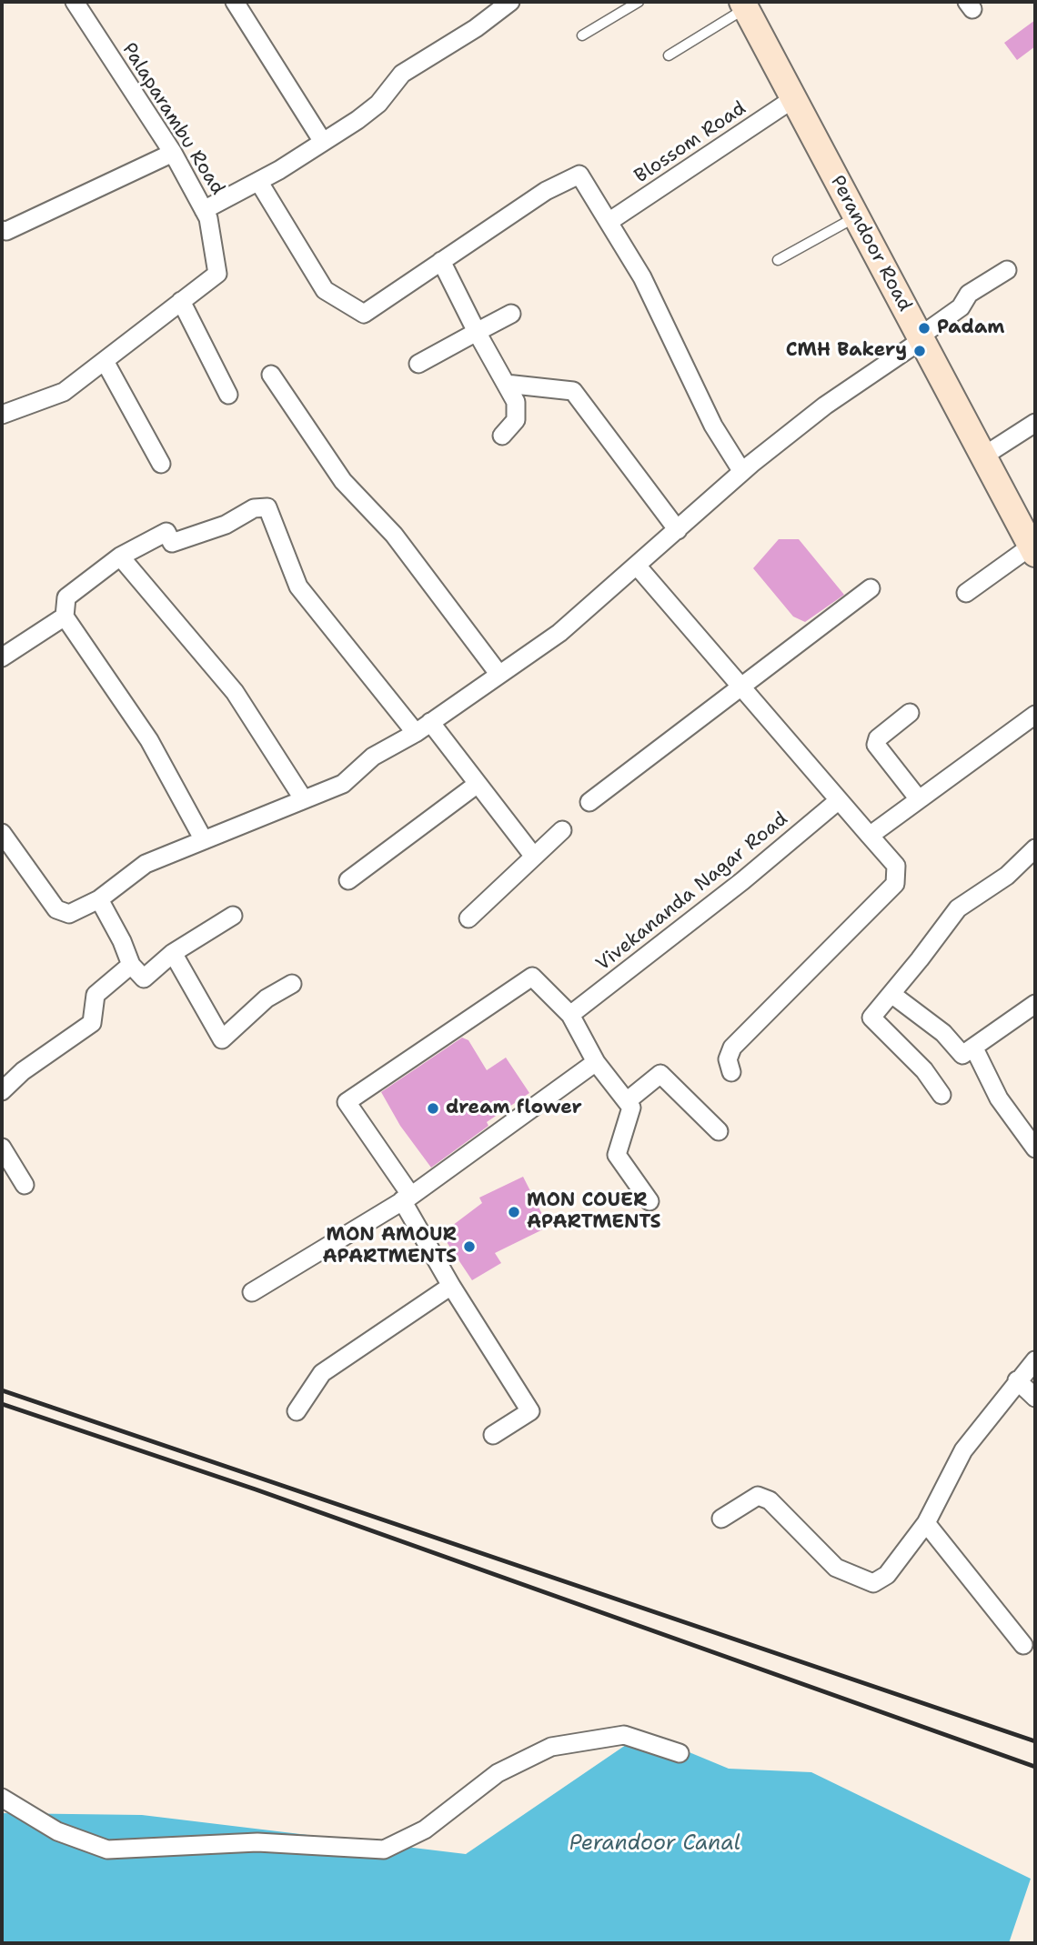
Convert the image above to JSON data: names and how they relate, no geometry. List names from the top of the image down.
{
  "streets": {
    "main road": ["Perandoor Road"],
    "street": ["Palaparambu Road", "Blossom Road", "Vivekananda Nagar Road"]
  },
  "crossings": [
    ["Blossom Road", "Perandoor Road"]
  ],
  "water": ["Perandoor Canal"],
  "places": [
    "Padam",
    "CMH Bakery",
    "dream flower",
    "MON COUER APARTMENTS",
    "MON AMOUR APARTMENTS"
  ]
}
